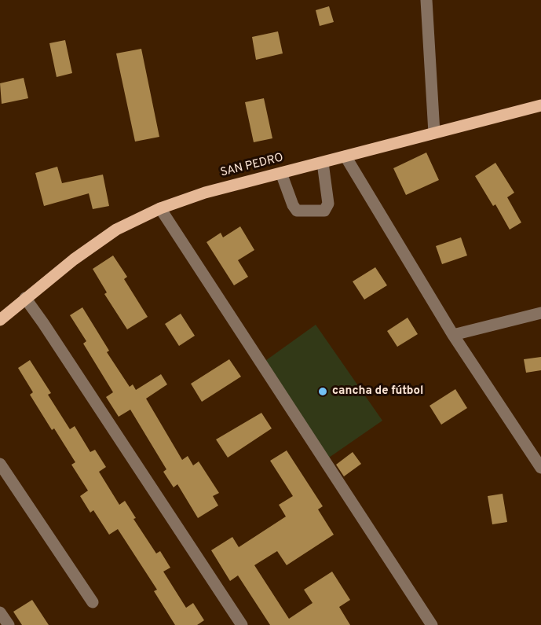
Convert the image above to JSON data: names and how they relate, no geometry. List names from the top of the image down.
{
  "streets": {
    "main road": ["SAN PEDRO"]
  },
  "places": ["cancha de fútbol"]
}
